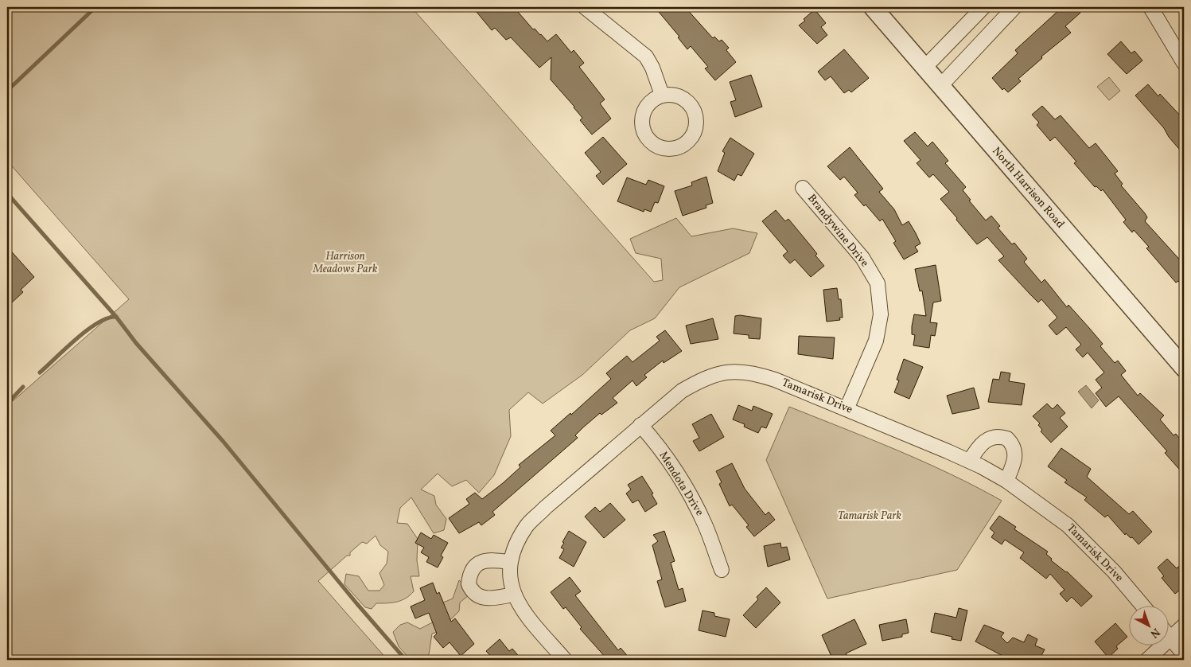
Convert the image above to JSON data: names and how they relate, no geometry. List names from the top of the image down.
{
  "streets": {
    "street": [
      "North Harrison Road",
      "Brandywine Drive",
      "Tamarisk Drive",
      "Mendota Drive"
    ]
  },
  "crossings": [
    ["Brandywine Drive", "Tamarisk Drive"],
    ["Tamarisk Drive", "Mendota Drive"]
  ],
  "parks": ["Harrison Meadows Park", "Tamarisk Park"],
  "north": "bottom right"
}
